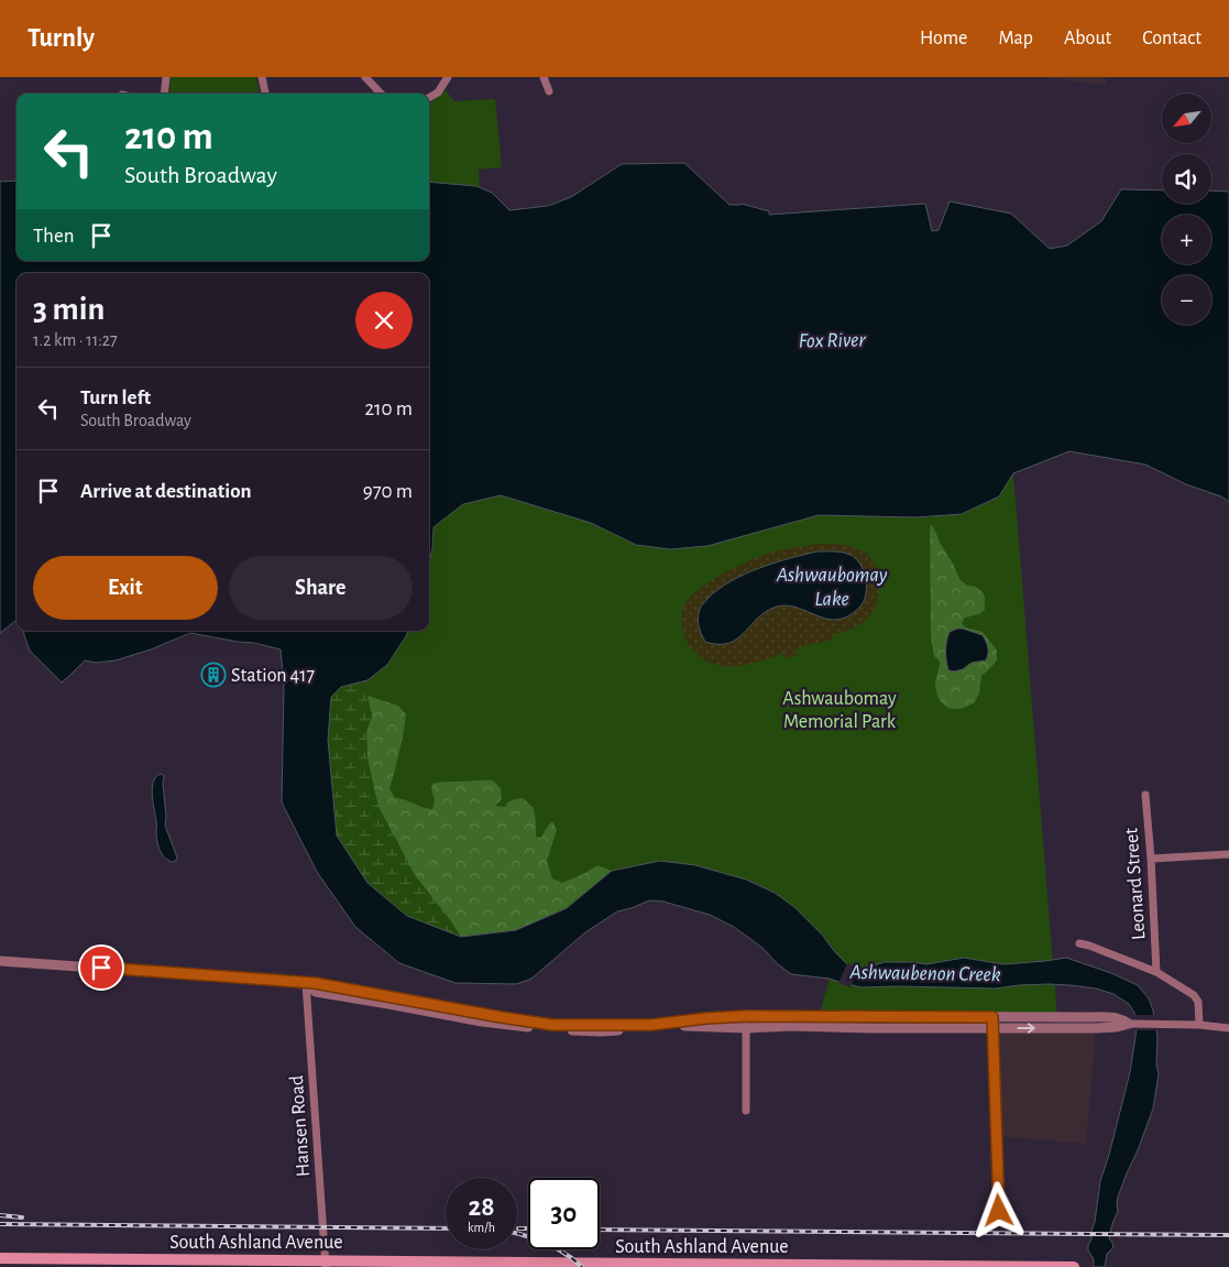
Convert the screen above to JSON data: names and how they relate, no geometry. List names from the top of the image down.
{
  "streets": {
    "main road": ["South Ashland Avenue"],
    "street": ["Leonard Street", "Hansen Road"]
  },
  "crossings": [
    ["Hansen Road", "South Ashland Avenue"]
  ],
  "water": ["Fox River", "Ashwaubomay Lake", "Ashwaubenon Creek"],
  "parks": ["Ashwaubomay Memorial Park"],
  "places": {
    "building": ["Station 417"]
  },
  "north": "bottom left",
  "page": {
    "header": "Turnly",
    "nav": [
      "Home",
      "Map",
      "About",
      "Contact"
    ],
    "map_buttons": ["+", "−"],
    "turn": ["210 m", "South Broadway"],
    "then": "Then",
    "heading": ["3 min", "1.2 km · 11:27"],
    "list": [
      {
        "name": "Turn left",
        "note": "South Broadway",
        "value": "210 m"
      },
      {
        "name": "Arrive at destination",
        "value": "970 m"
      }
    ],
    "buttons": ["Exit", "Share"],
    "speed": "28 km/h",
    "limit": "30"
  }
}
